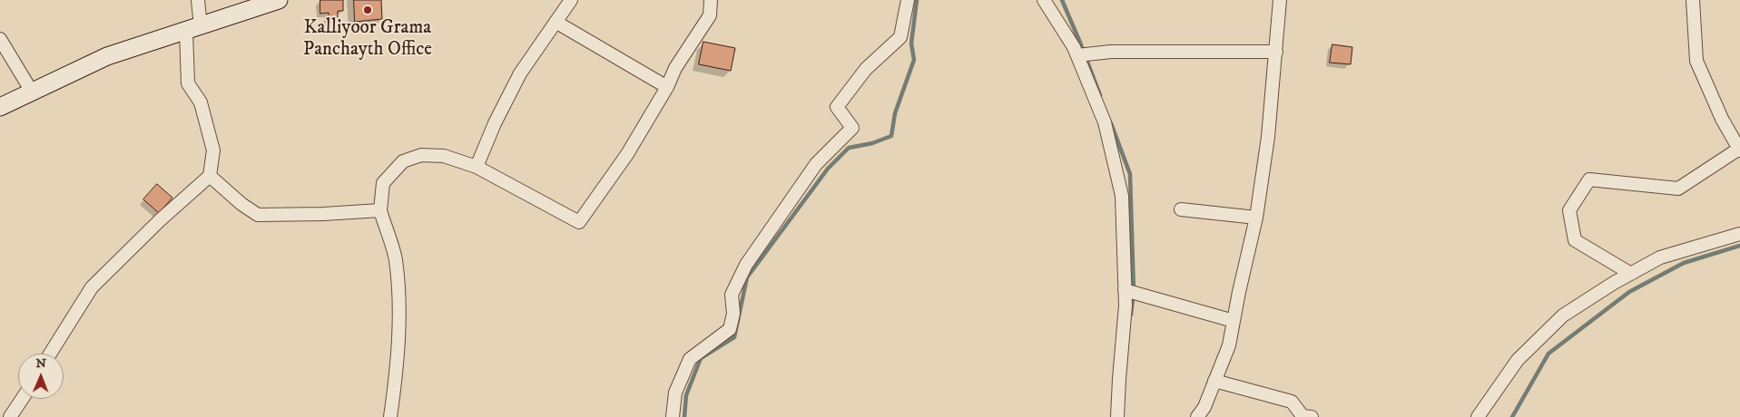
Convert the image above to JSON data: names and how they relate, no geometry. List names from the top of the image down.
{
  "places": ["Kalliyoor Grama Panchayth Office"],
  "north": "top"
}
